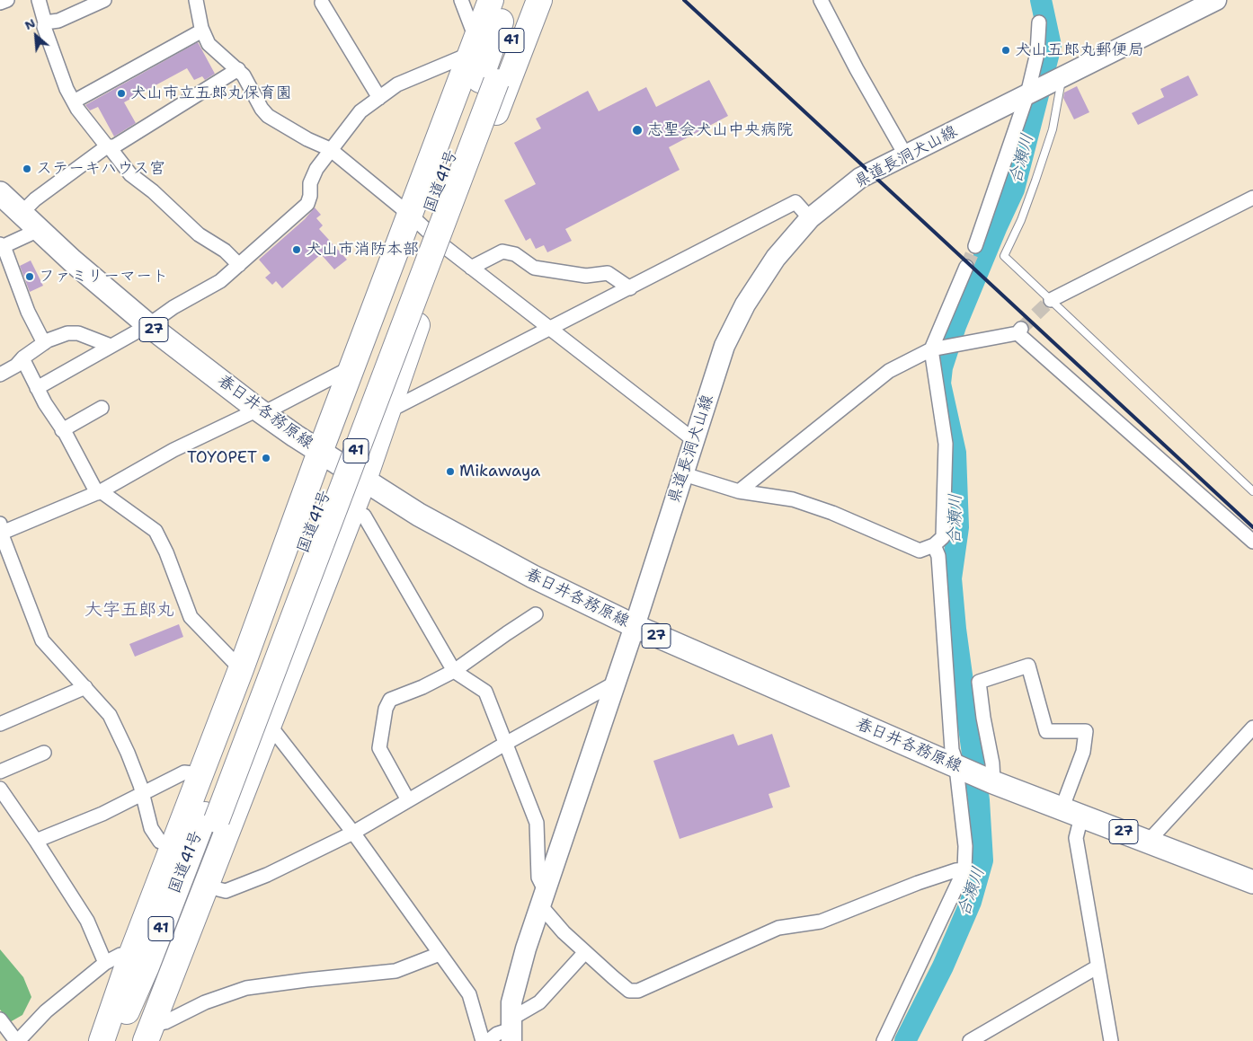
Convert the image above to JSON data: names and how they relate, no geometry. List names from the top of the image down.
{
  "streets": {
    "highway": ["41", "国道41号"],
    "main road": ["県道長洞犬山線", "27", "春日井各務原線"]
  },
  "crossings": [
    ["41", "春日井各務原線"],
    ["県道長洞犬山線", "春日井各務原線"]
  ],
  "districts": ["大字五郎丸"],
  "water": ["合瀬川"],
  "places": [
    "犬山五郎丸郵便局",
    "犬山市立五郎丸保育園",
    "志聖会犬山中央病院",
    "ステーキハウス宮",
    "犬山市消防本部",
    "ファミリーマート",
    "TOYOPET",
    "Mikawaya"
  ],
  "north": "top left"
}
